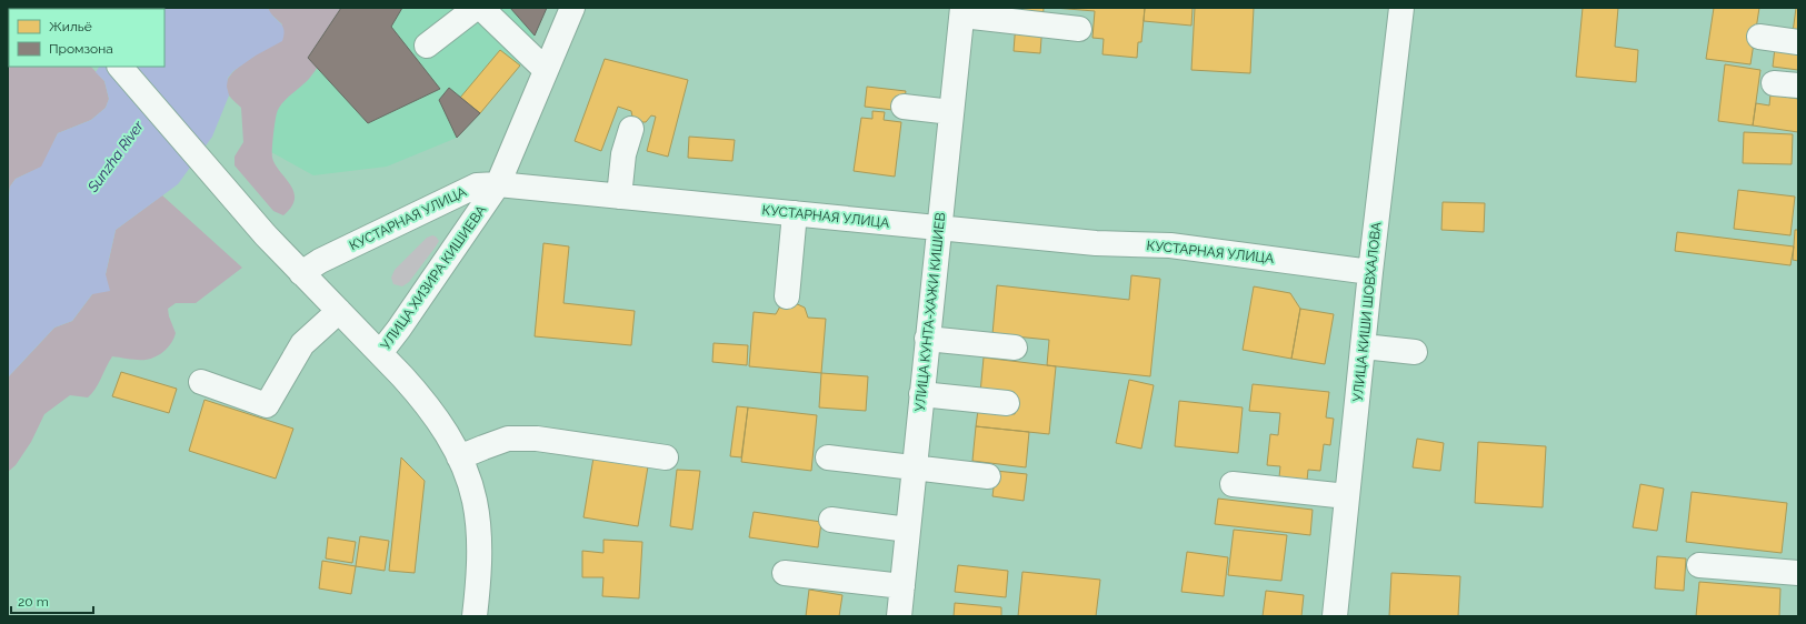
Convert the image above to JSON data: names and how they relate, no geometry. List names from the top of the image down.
{
  "streets": {
    "street": [
      "КУСТАРНАЯ УЛИЦА",
      "УЛИЦА ХИЗИРА КИШИЕВА",
      "УЛИЦА КУНТА-ХАЖИ КИШИЕВ",
      "УЛИЦА КИШИ ШОВХАЛОВА"
    ]
  },
  "crossings": [
    ["КУСТАРНАЯ УЛИЦА", "УЛИЦА ХИЗИРА КИШИЕВА"],
    ["КУСТАРНАЯ УЛИЦА", "УЛИЦА КУНТА-ХАЖИ КИШИЕВ"],
    ["КУСТАРНАЯ УЛИЦА", "УЛИЦА КИШИ ШОВХАЛОВА"]
  ],
  "water": ["Sunzha River"],
  "legend": ["Жильё", "Промзона"],
  "scale_bar": "20 m"
}
